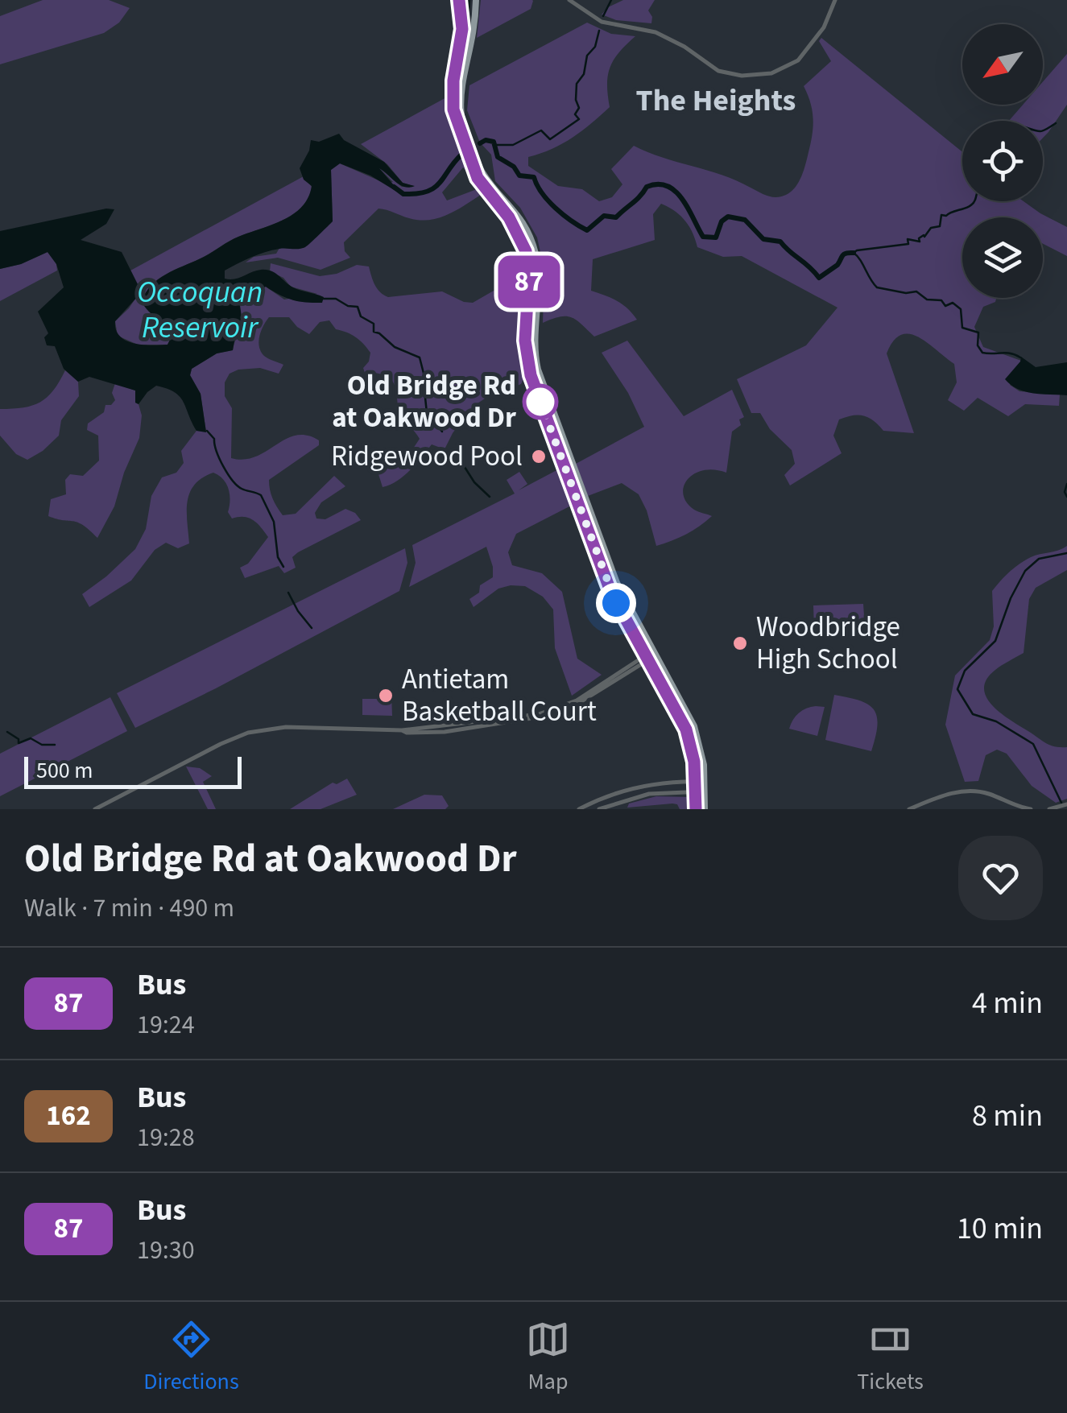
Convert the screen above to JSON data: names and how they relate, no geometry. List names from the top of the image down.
{
  "districts": ["The Heights"],
  "water": ["Occoquan Reservoir"],
  "places": [
    "Old Bridge Rd at Oakwood Dr",
    "Ridgewood Pool",
    "Woodbridge High School",
    "Antietam Basketball Court"
  ],
  "lines": ["bus line 87"],
  "scale_bar": "500 m",
  "north": "bottom left",
  "page": {
    "on_map": "87",
    "scale": "500 m",
    "heading": ["Old Bridge Rd at Oakwood Dr", "Walk · 7 min · 490 m"],
    "list": [
      {
        "mark": "87",
        "name": "Bus",
        "note": "19:24",
        "value": "4 min"
      },
      {
        "mark": "162",
        "name": "Bus",
        "note": "19:28",
        "value": "8 min"
      },
      {
        "mark": "87",
        "name": "Bus",
        "note": "19:30",
        "value": "10 min"
      }
    ],
    "tabs": ["Directions", "Map", "Tickets"]
  }
}
